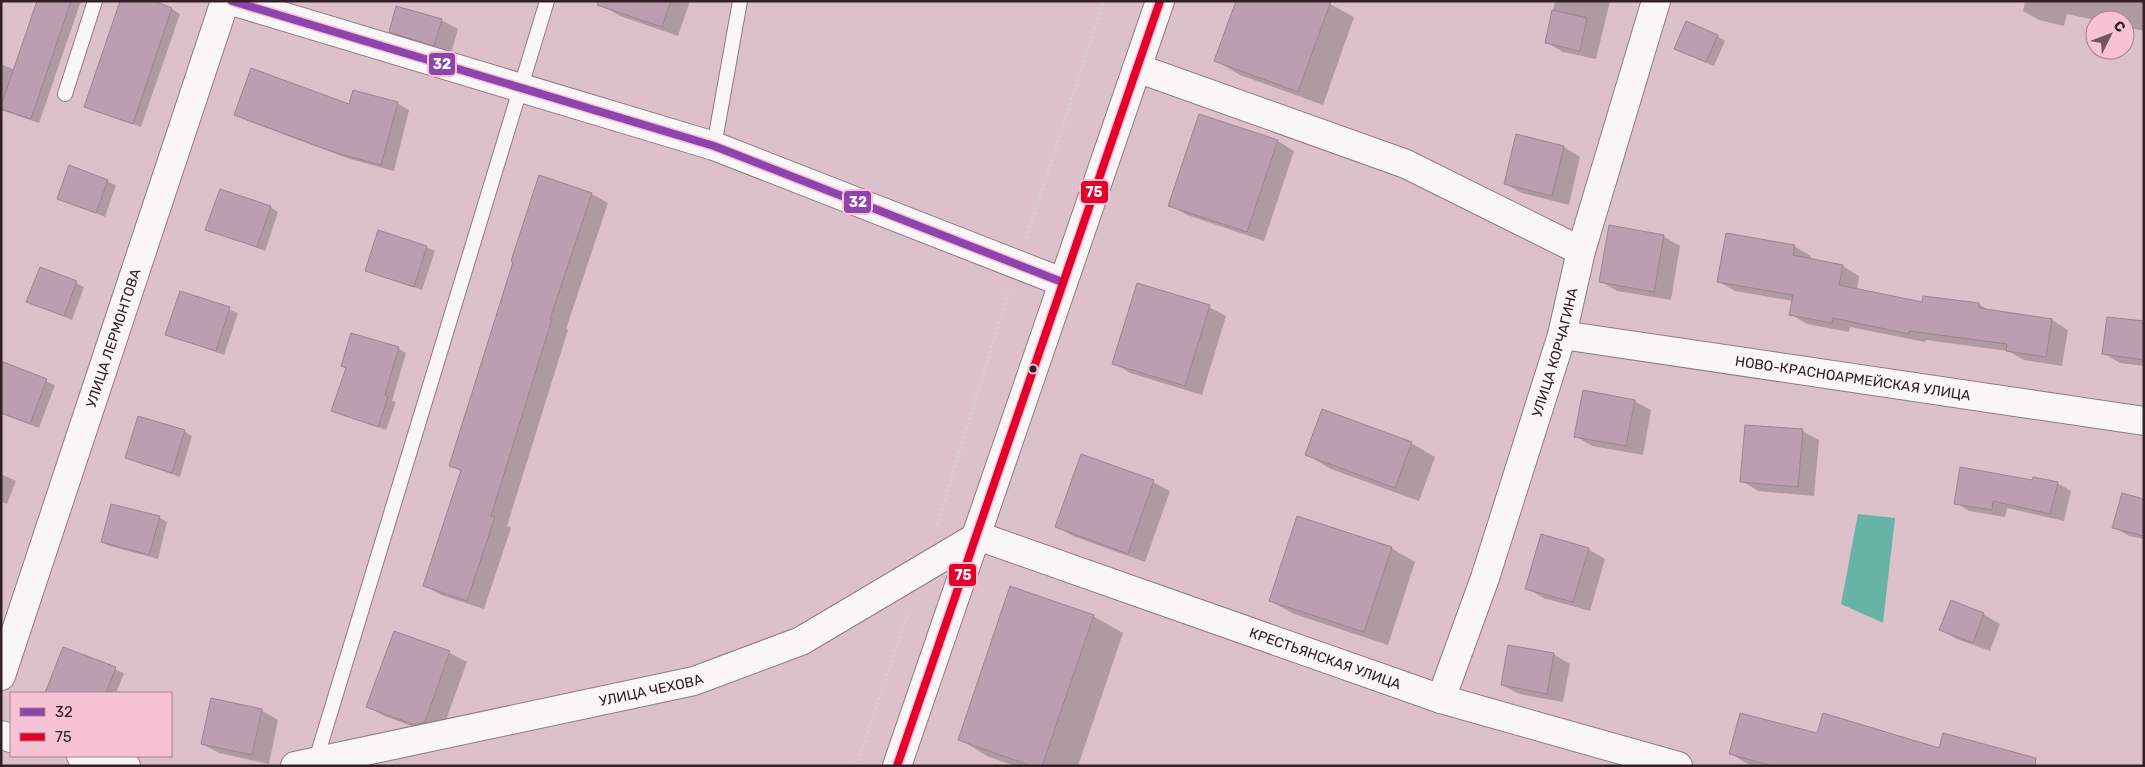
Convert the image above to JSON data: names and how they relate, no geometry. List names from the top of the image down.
{
  "streets": {
    "street": [
      "УЛИЦА ЛЕРМОНТОВА",
      "УЛИЦА КОРЧАГИНА",
      "НОВО-КРАСНОАРМЕЙСКАЯ УЛИЦА",
      "КРЕСТЬЯНСКАЯ УЛИЦА",
      "УЛИЦА ЧЕХОВА"
    ]
  },
  "crossings": [
    ["УЛИЦА КОРЧАГИНА", "НОВО-КРАСНОАРМЕЙСКАЯ УЛИЦА"],
    ["УЛИЦА КОРЧАГИНА", "КРЕСТЬЯНСКАЯ УЛИЦА"],
    ["КРЕСТЬЯНСКАЯ УЛИЦА", "УЛИЦА ЧЕХОВА"]
  ],
  "lines": ["transit line 32", "transit line 75"],
  "legend": ["32", "75"],
  "north": "top right"
}
